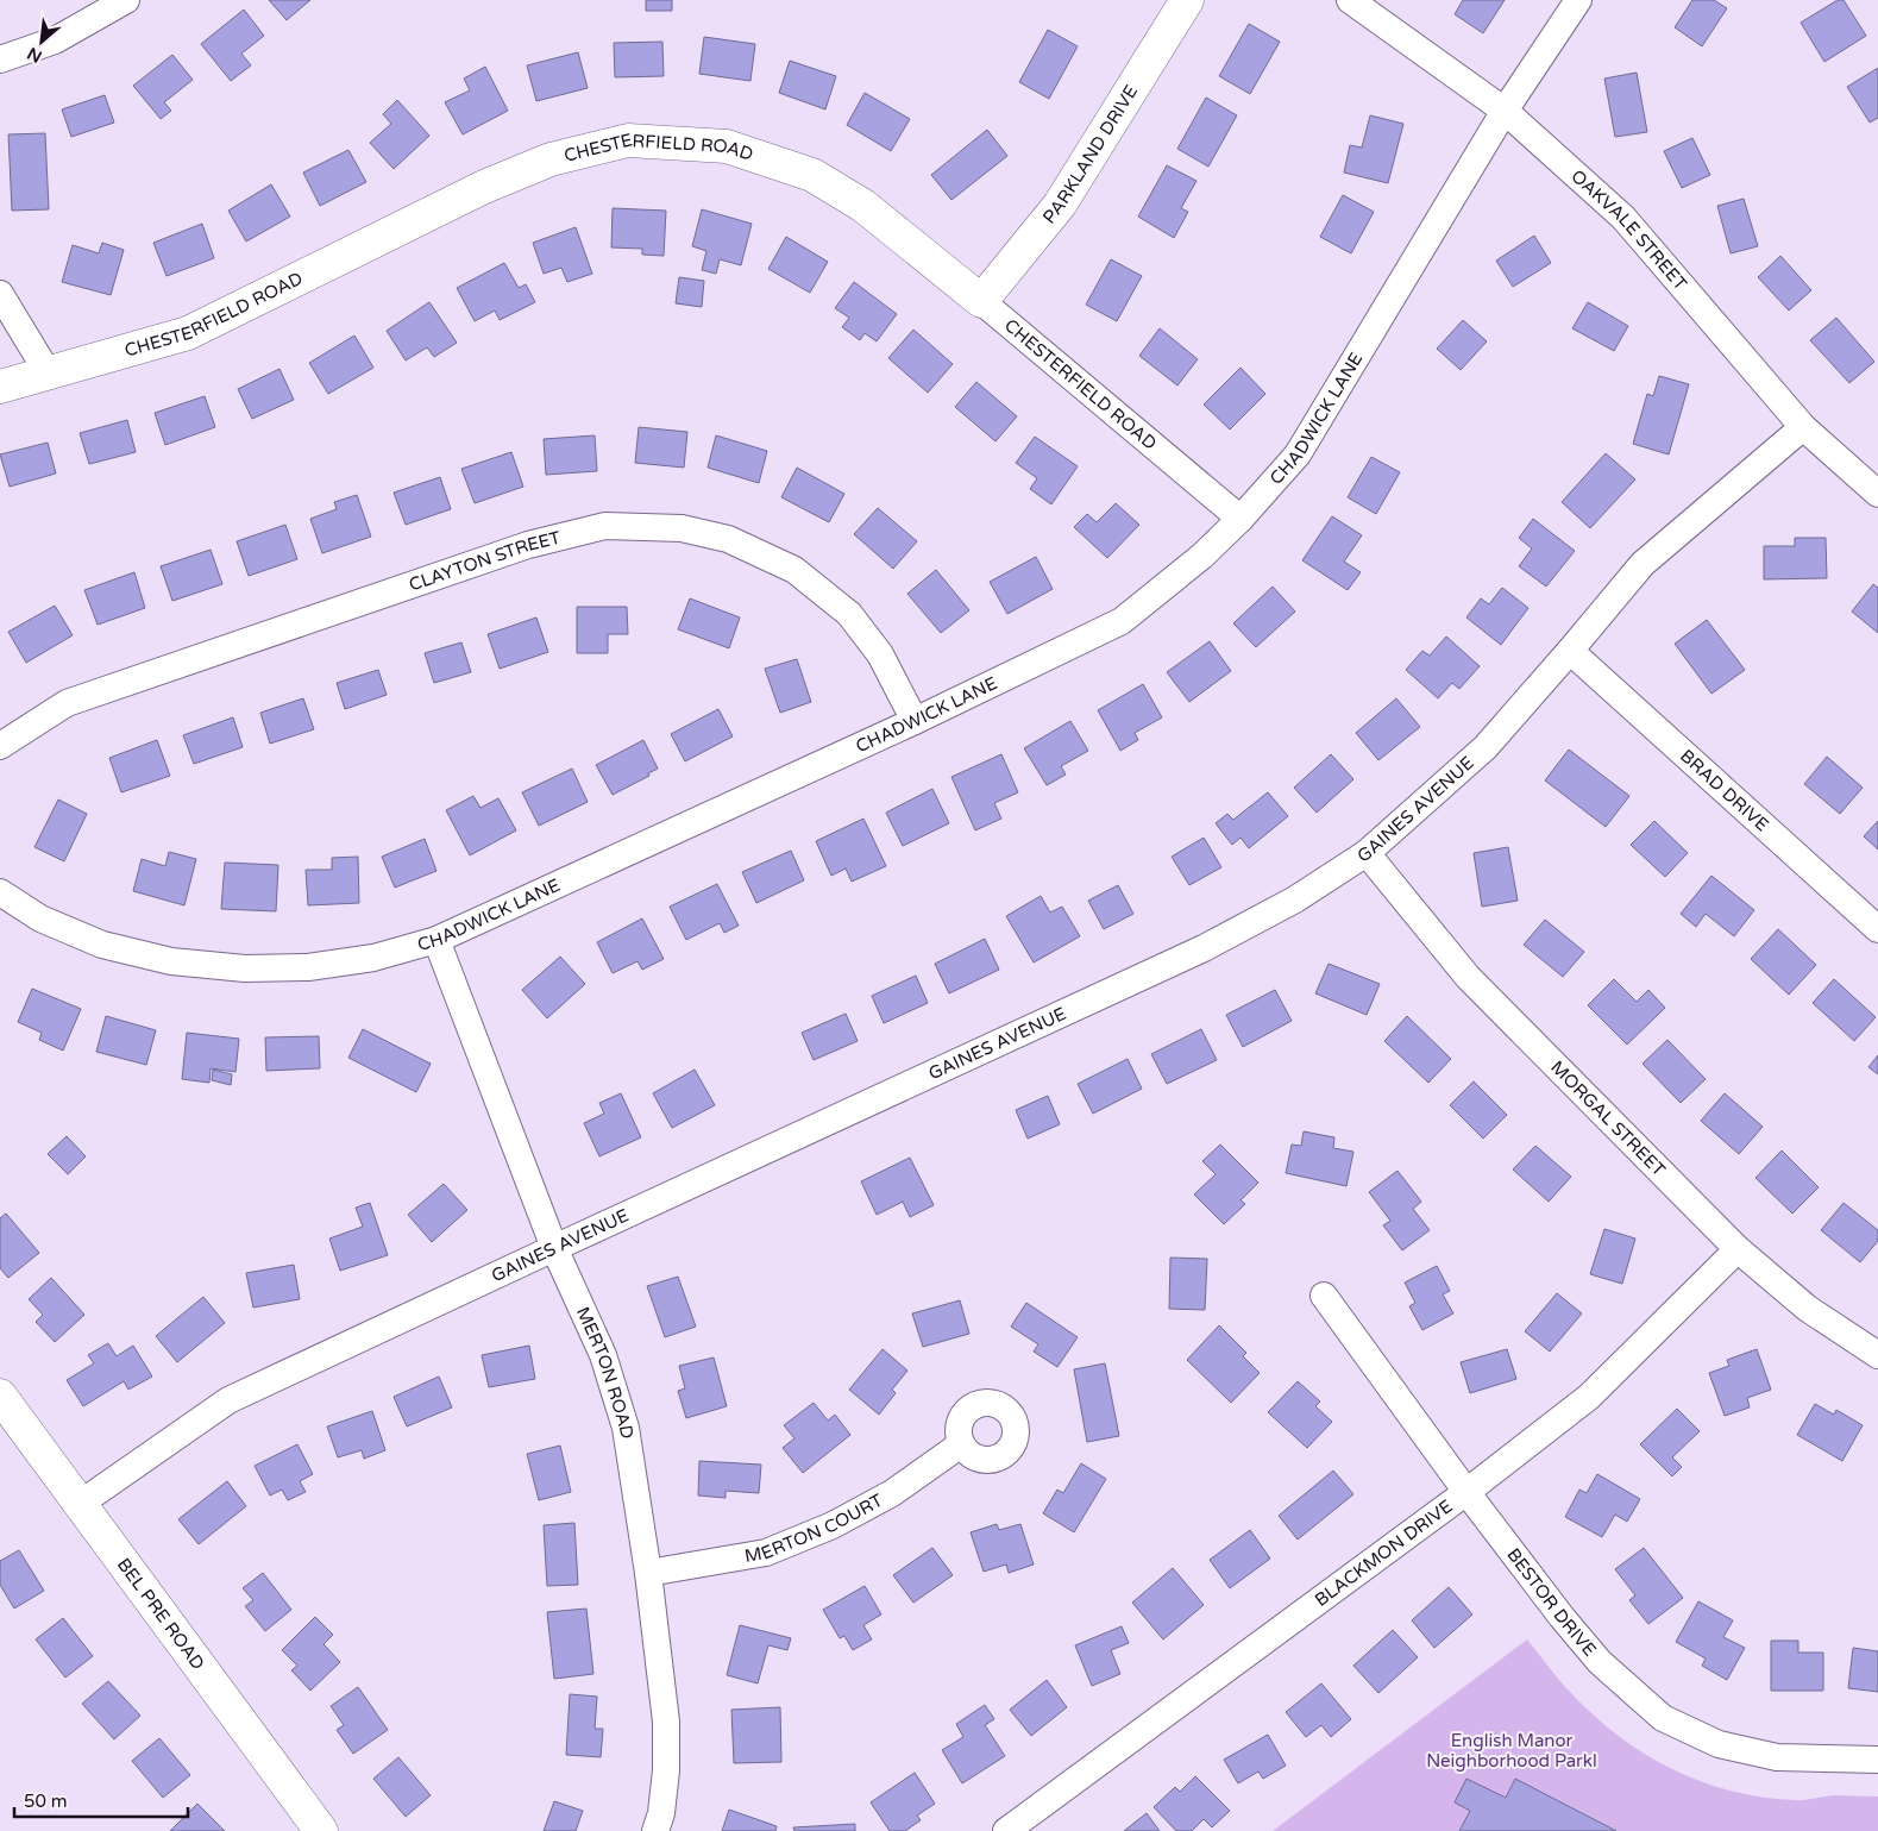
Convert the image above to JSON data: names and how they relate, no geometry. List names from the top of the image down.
{
  "streets": {
    "street": [
      "PARKLAND DRIVE",
      "CHESTERFIELD ROAD",
      "OAKVALE STREET",
      "CHADWICK LANE",
      "CLAYTON STREET",
      "BRAD DRIVE",
      "GAINES AVENUE",
      "MORGAL STREET",
      "MERTON ROAD",
      "MERTON COURT",
      "BLACKMON DRIVE",
      "BESTOR DRIVE",
      "BEL PRE ROAD"
    ]
  },
  "crossings": [
    ["PARKLAND DRIVE", "CHESTERFIELD ROAD"],
    ["CHESTERFIELD ROAD", "CHADWICK LANE"],
    ["OAKVALE STREET", "CHADWICK LANE"],
    ["OAKVALE STREET", "GAINES AVENUE"],
    ["CHADWICK LANE", "CLAYTON STREET"],
    ["CHADWICK LANE", "MERTON ROAD"],
    ["BRAD DRIVE", "GAINES AVENUE"],
    ["GAINES AVENUE", "MORGAL STREET"],
    ["GAINES AVENUE", "MERTON ROAD"],
    ["GAINES AVENUE", "BEL PRE ROAD"],
    ["MORGAL STREET", "BLACKMON DRIVE"],
    ["MERTON ROAD", "MERTON COURT"],
    ["BLACKMON DRIVE", "BESTOR DRIVE"]
  ],
  "parks": ["English Manor Neighborhood Parkl"],
  "scale_bar": "50 m",
  "north": "bottom left"
}
